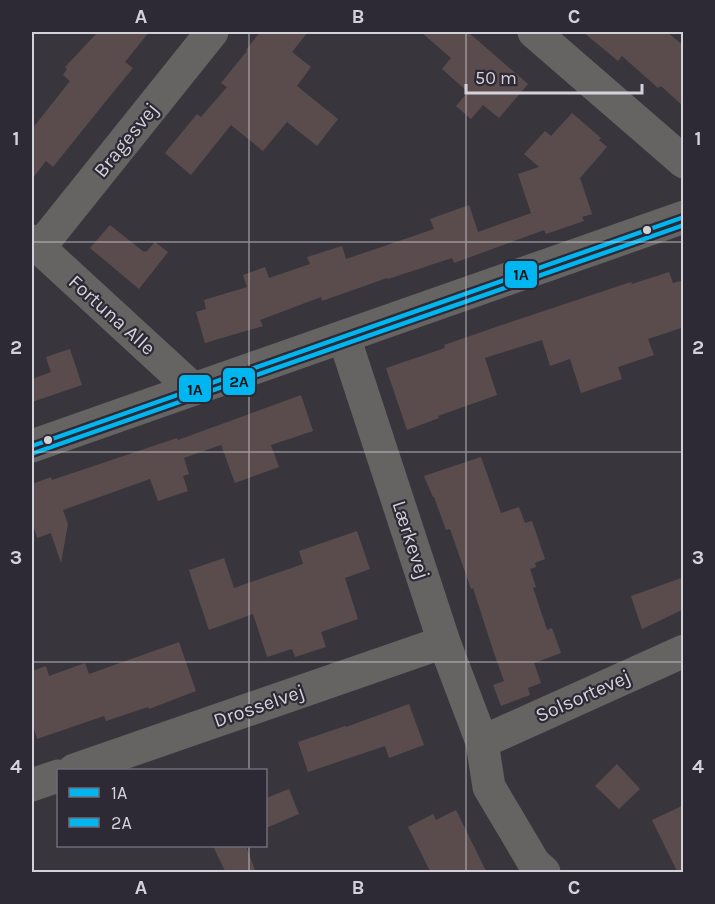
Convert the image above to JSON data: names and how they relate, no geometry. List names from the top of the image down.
{
  "streets": {
    "street": [
      "Bragesvej",
      "Fortuna Alle",
      "Lærkevej",
      "Solsortevej",
      "Drosselvej"
    ]
  },
  "crossings": [
    ["Bragesvej", "Fortuna Alle"],
    ["Lærkevej", "Solsortevej"],
    ["Lærkevej", "Drosselvej"]
  ],
  "lines": ["transit line 1A", "transit line 2A"],
  "legend": ["1A", "2A"],
  "scale_bar": "50 m",
  "grid": {
    "columns": ["A", "B", "C"],
    "rows": [
      "1",
      "2",
      "3",
      "4"
    ]
  }
}
